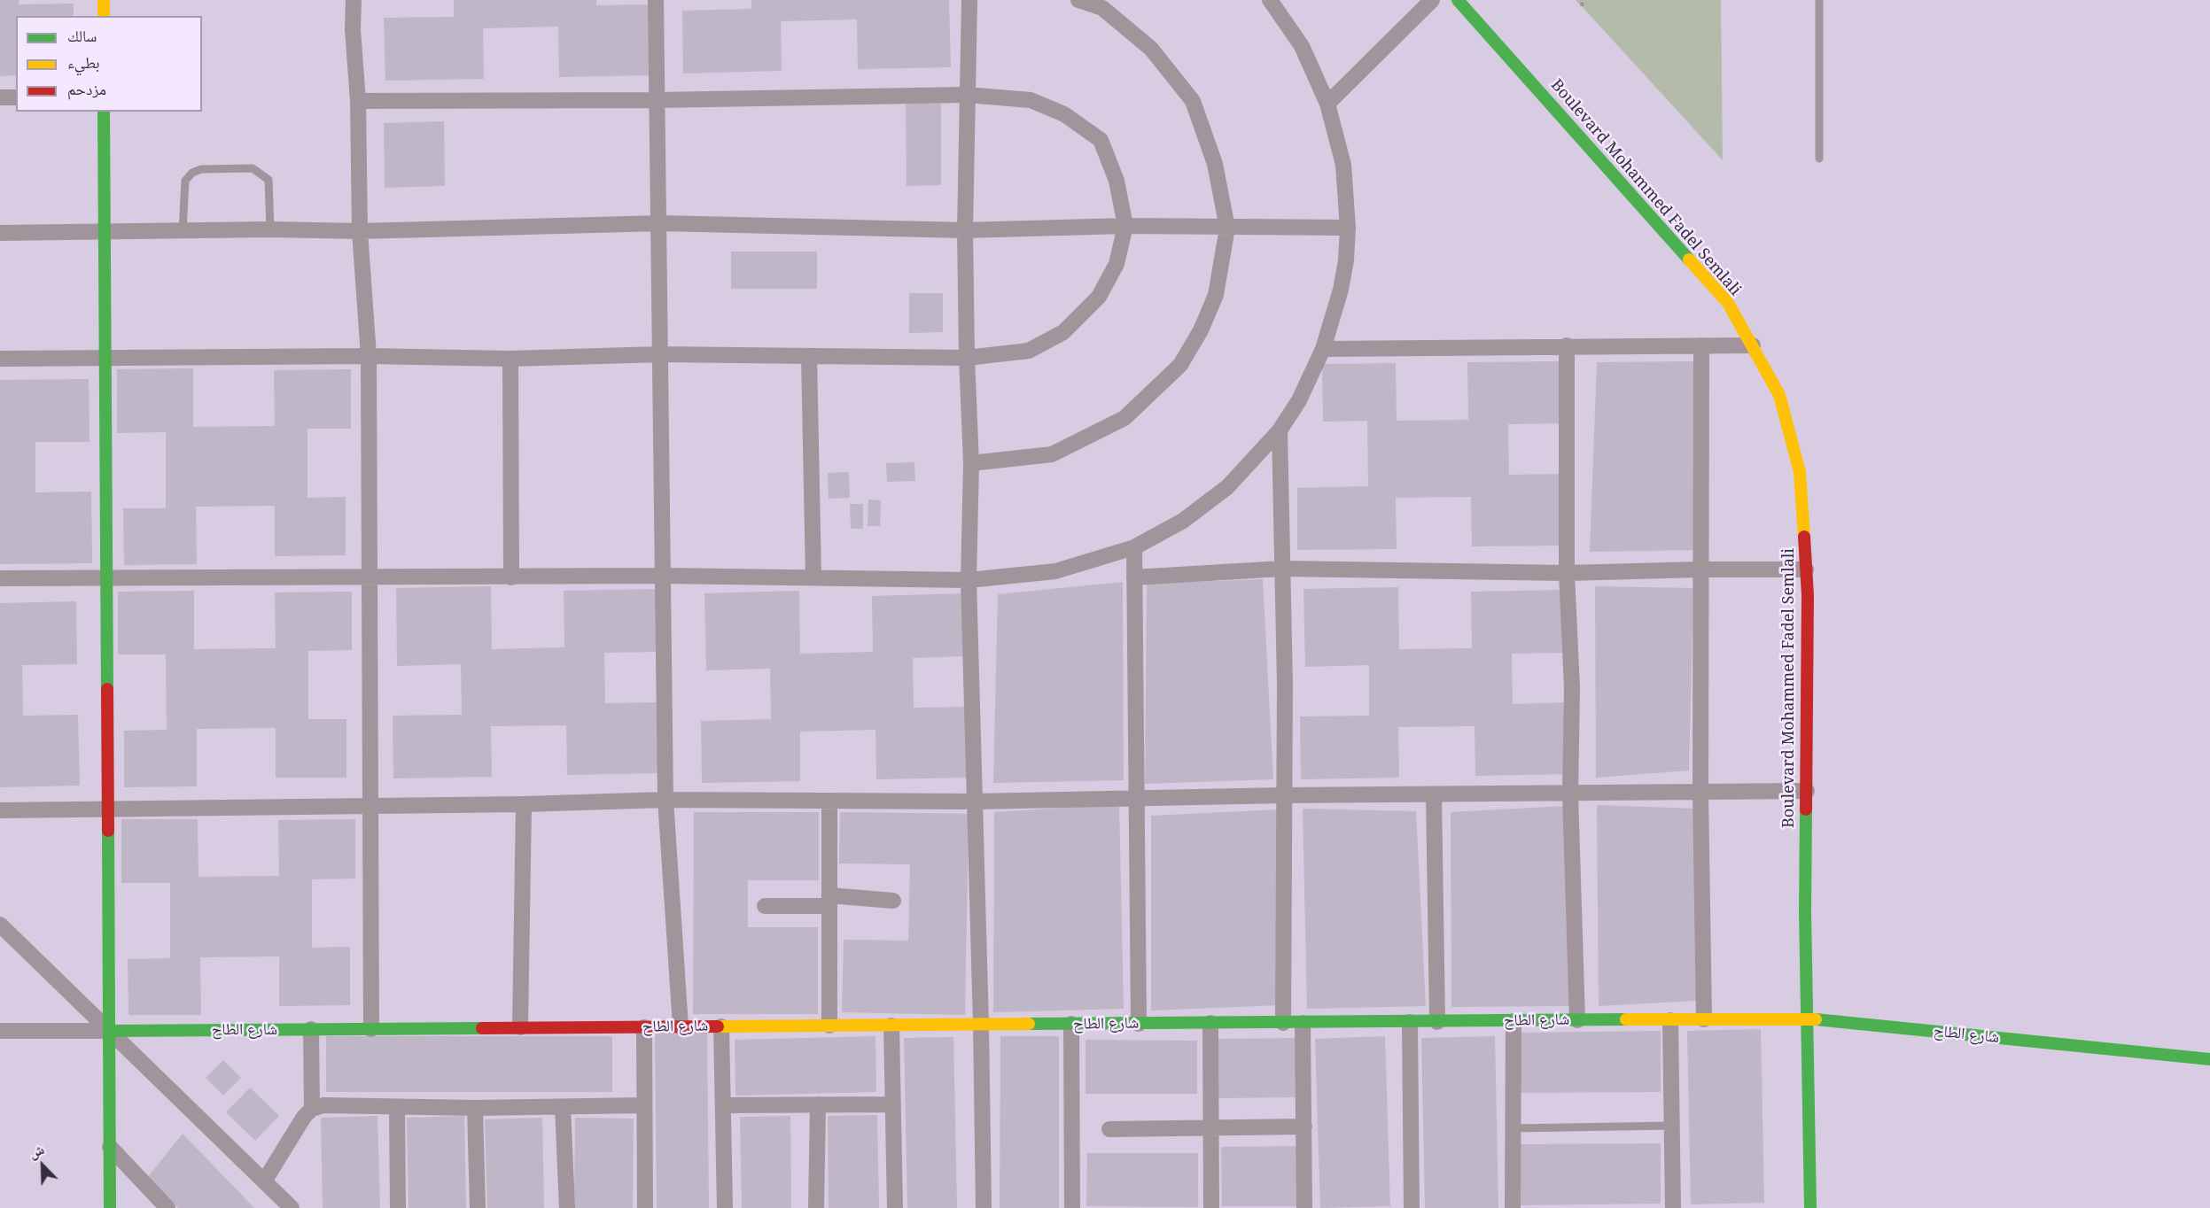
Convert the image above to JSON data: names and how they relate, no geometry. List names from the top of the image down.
{
  "streets": {
    "street": ["Boulevard Mohammed Fadel Semlali", "شارع الطاح"]
  },
  "crossings": [
    ["Boulevard Mohammed Fadel Semlali", "شارع الطاح"]
  ],
  "legend": ["سالك", "بطيء", "مزدحم"],
  "north": "top left"
}
